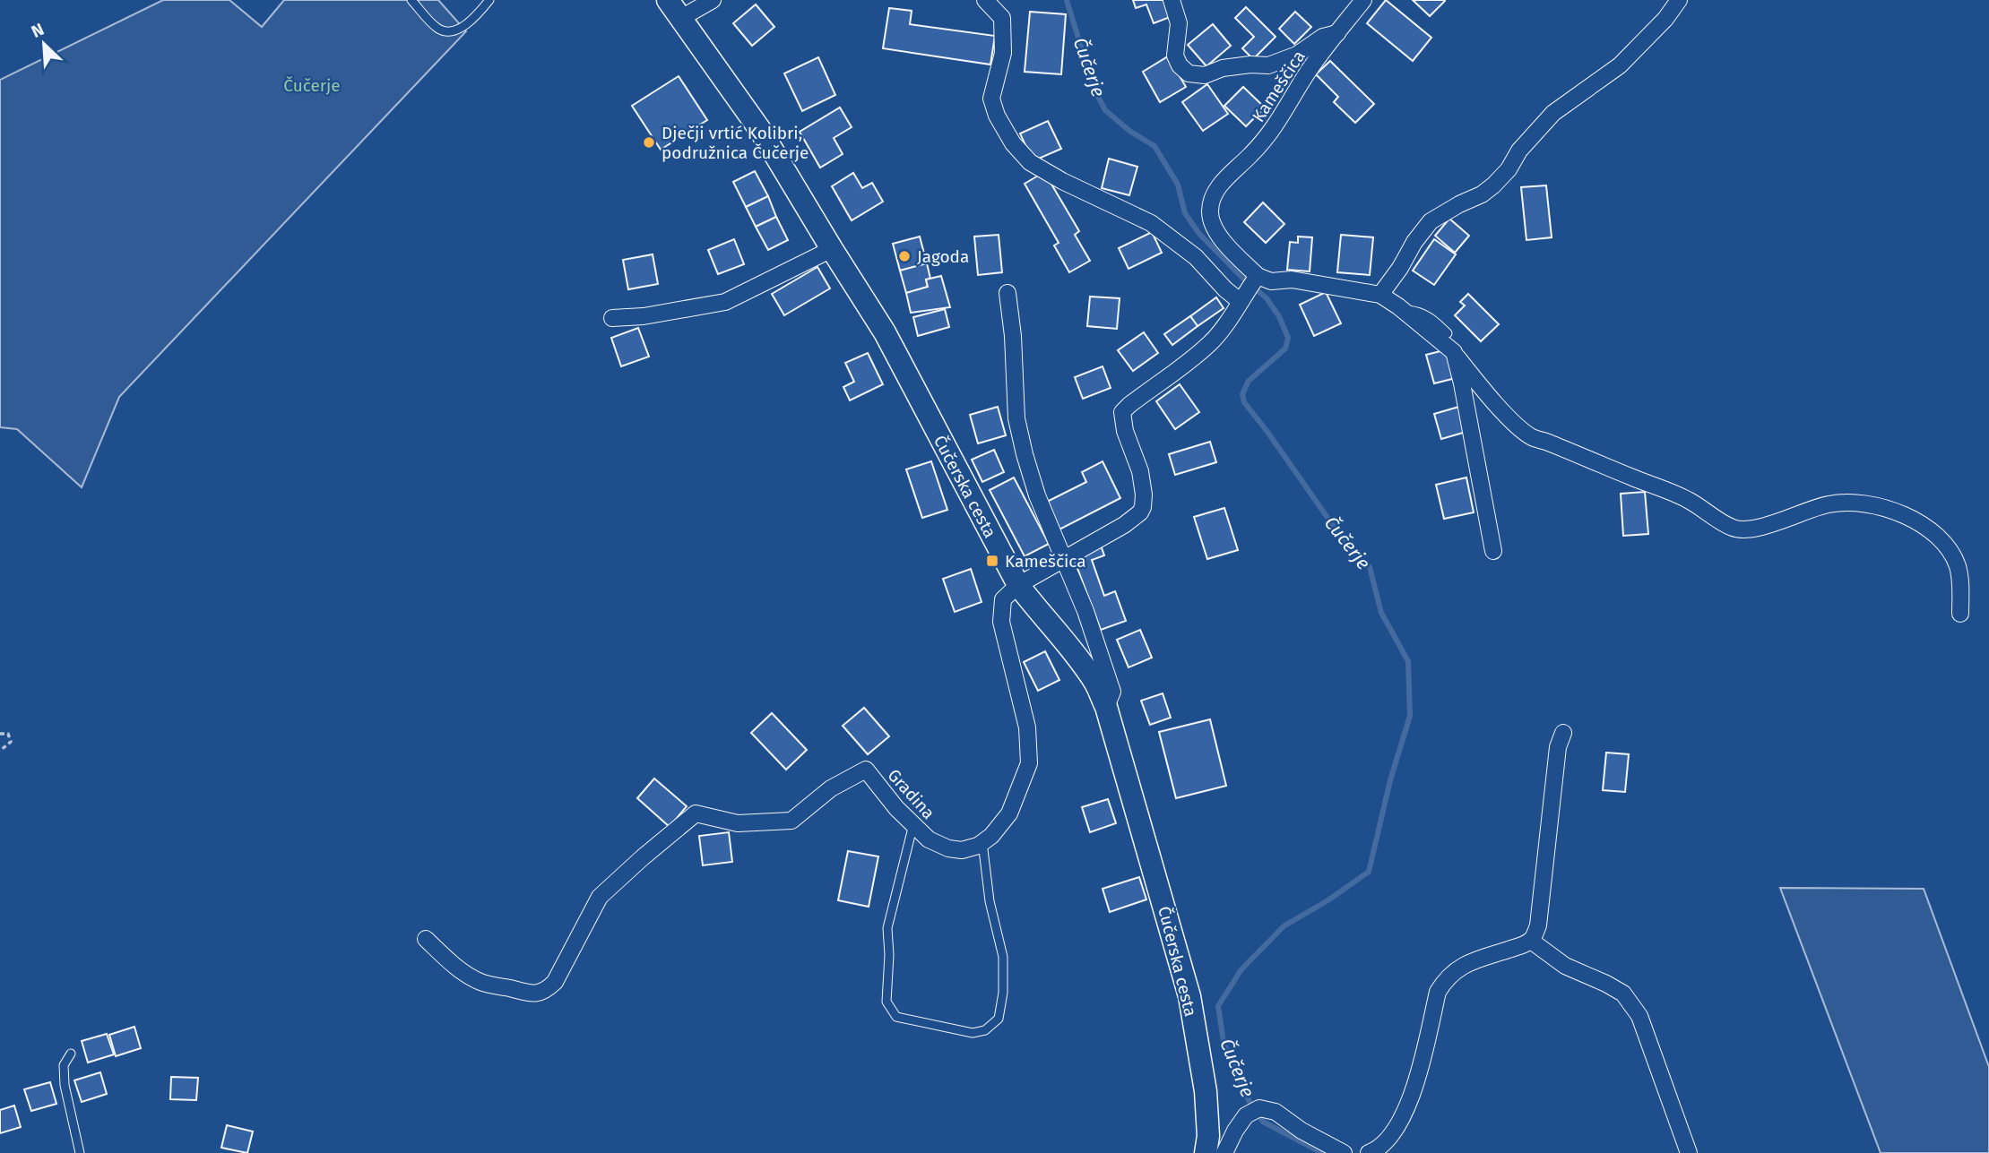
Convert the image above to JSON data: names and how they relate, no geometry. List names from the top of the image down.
{
  "streets": {
    "street": ["Kameščica", "Čučerska cesta", "Gradina"]
  },
  "water": ["Čučerje"],
  "parks": ["Čučerje"],
  "places": {
    "other": ["Dječji vrtić Kolibri, podružnica Čučerje", "Jagoda"],
    "transit": ["Kameščica"]
  },
  "north": "top left"
}
